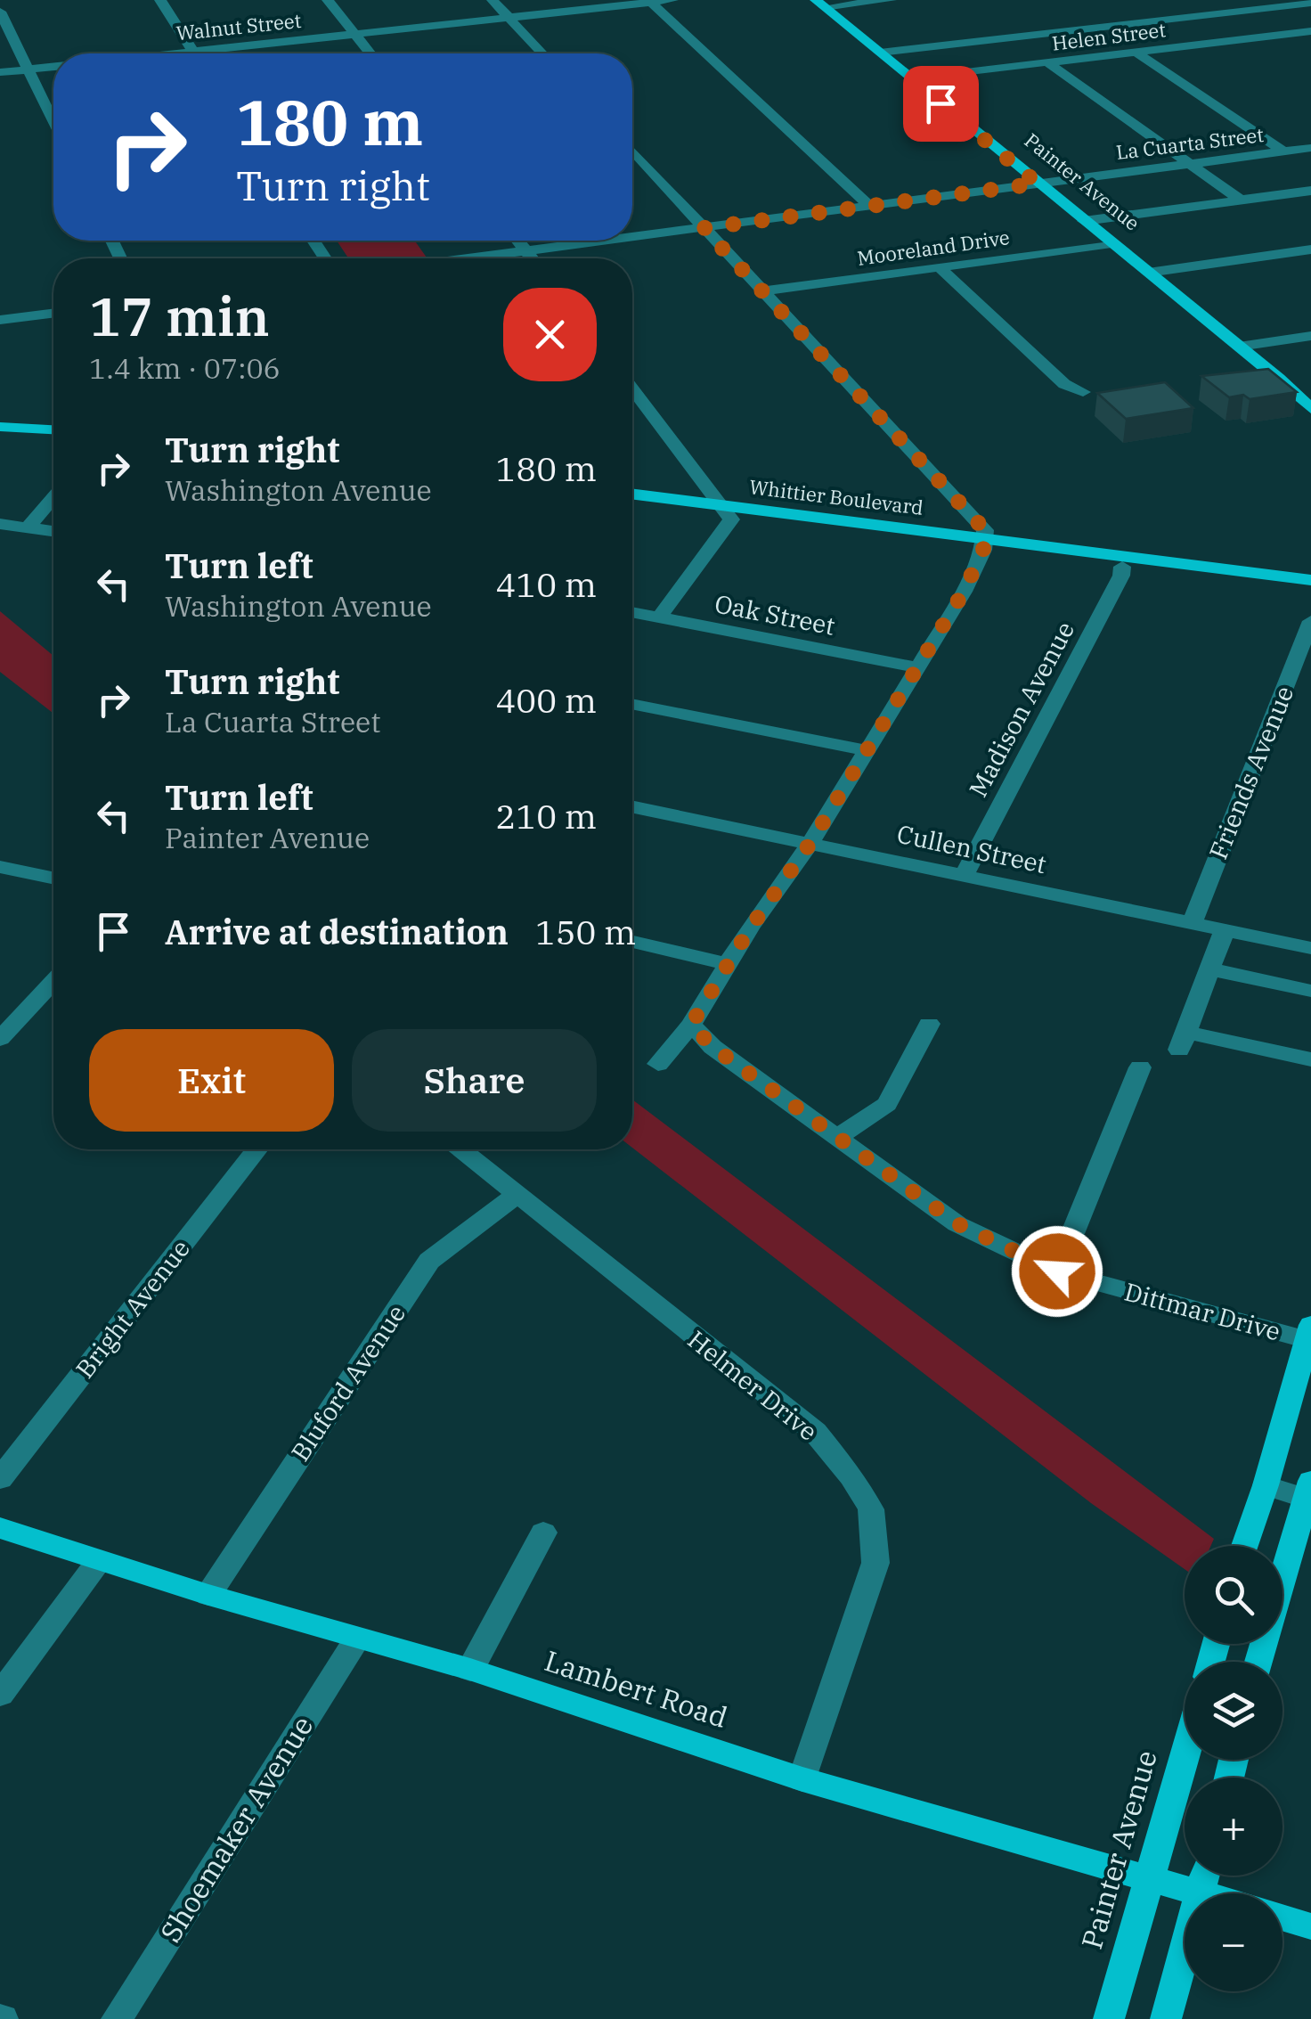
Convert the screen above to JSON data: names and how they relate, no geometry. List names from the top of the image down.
{
  "streets": {
    "main road": ["Painter Avenue", "Whittier Boulevard", "Lambert Road"],
    "street": [
      "Walnut Street",
      "Helen Street",
      "La Cuarta Street",
      "Mooreland Drive",
      "Oak Street",
      "Madison Avenue",
      "Friends Avenue",
      "Cullen Street",
      "Bright Avenue",
      "Dittmar Drive",
      "Bluford Avenue",
      "Helmer Drive",
      "Shoemaker Avenue"
    ]
  },
  "crossings": [
    ["Helen Street", "Painter Avenue"],
    ["La Cuarta Street", "Painter Avenue"],
    ["Painter Avenue", "Mooreland Drive"],
    ["Painter Avenue", "Lambert Road"],
    ["Whittier Boulevard", "Madison Avenue"],
    ["Madison Avenue", "Cullen Street"],
    ["Friends Avenue", "Cullen Street"],
    ["Bluford Avenue", "Helmer Drive"],
    ["Bluford Avenue", "Lambert Road"],
    ["Helmer Drive", "Lambert Road"],
    ["Lambert Road", "Shoemaker Avenue"]
  ],
  "page": {
    "turn": ["180 m", "Turn right"],
    "heading": ["17 min", "1.4 km · 07:06"],
    "list": [
      {
        "name": "Turn right",
        "note": "Washington Avenue",
        "value": "180 m"
      },
      {
        "name": "Turn left",
        "note": "Washington Avenue",
        "value": "410 m"
      },
      {
        "name": "Turn right",
        "note": "La Cuarta Street",
        "value": "400 m"
      },
      {
        "name": "Turn left",
        "note": "Painter Avenue",
        "value": "210 m"
      },
      {
        "name": "Arrive at destination",
        "value": "150 m"
      }
    ],
    "buttons": ["Exit", "Share"],
    "map_buttons": ["+", "−"]
  }
}
